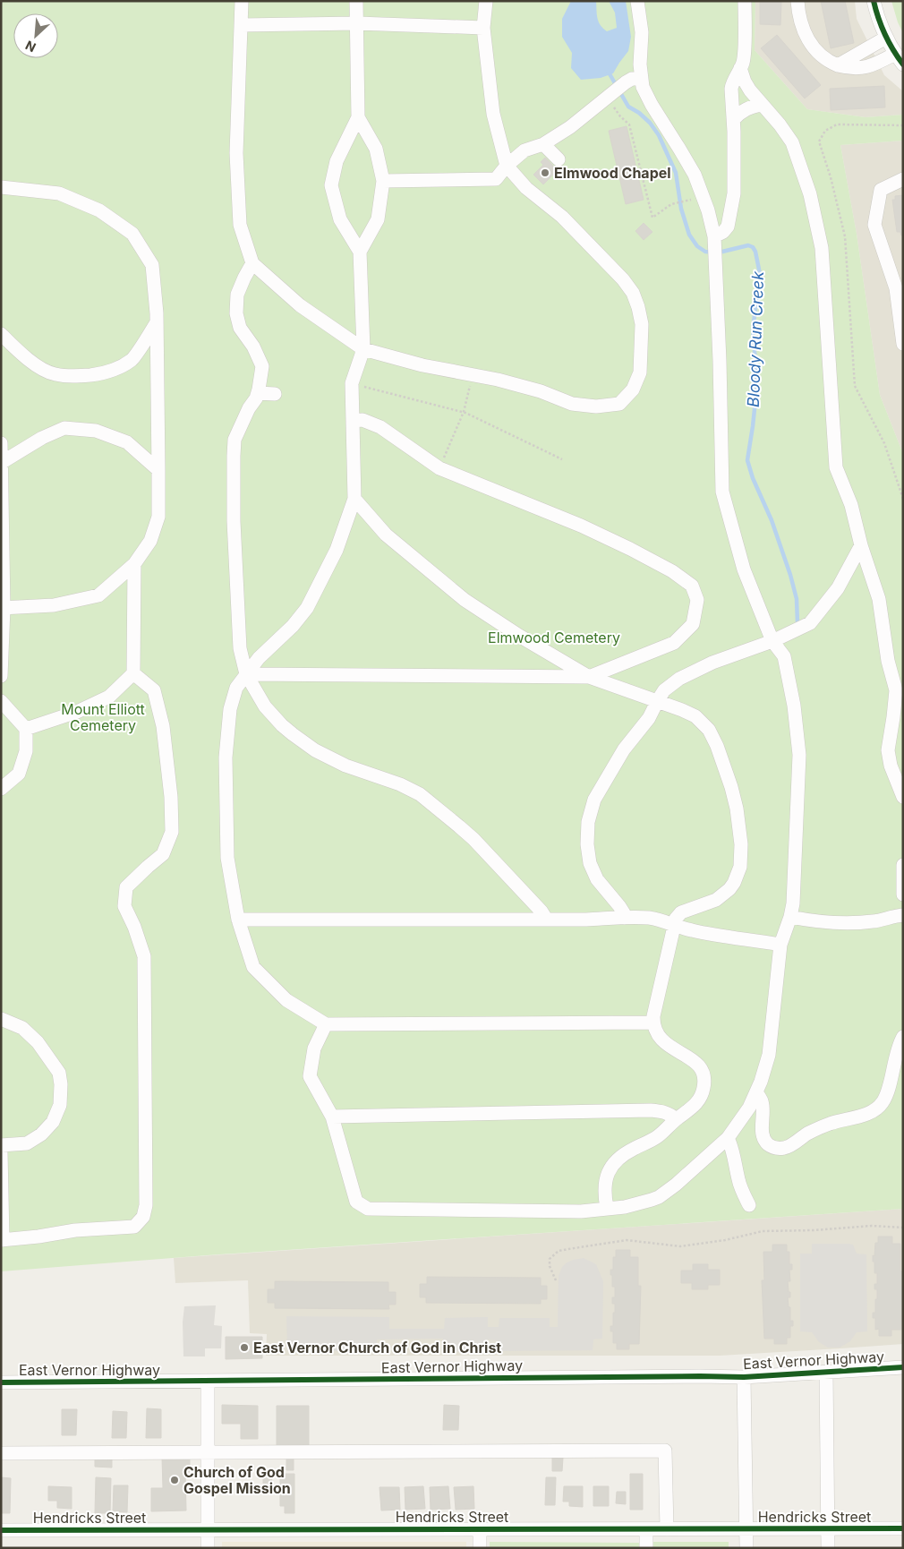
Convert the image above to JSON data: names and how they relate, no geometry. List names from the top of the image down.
{
  "streets": {
    "street": ["East Vernor Highway", "Hendricks Street"]
  },
  "water": ["Bloody Run Creek"],
  "parks": ["Elmwood Cemetery", "Mount Elliott Cemetery"],
  "places": ["Elmwood Chapel", "East Vernor Church of God in Christ", "Church of God Gospel Mission"],
  "north": "bottom left"
}
